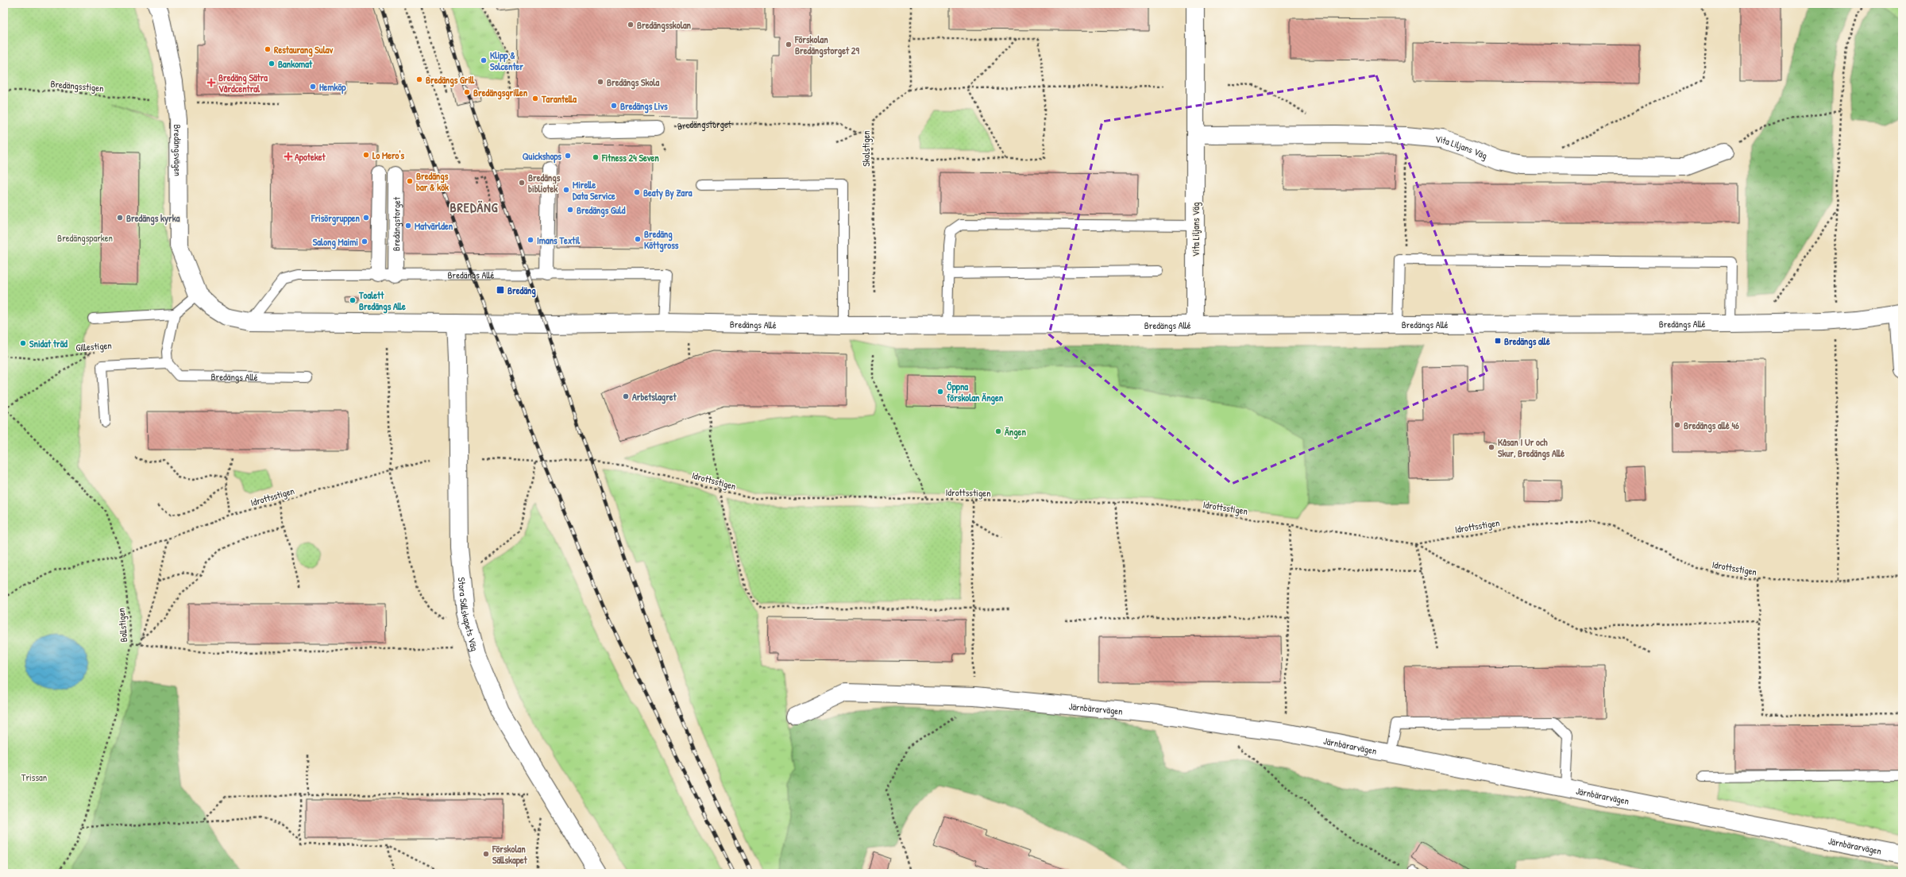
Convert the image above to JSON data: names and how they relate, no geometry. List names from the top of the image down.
{
  "streets": {
    "street": [
      "Bredängstorget",
      "Vita Liljans Väg",
      "Bredängsvägen",
      "Bredängs Allé",
      "Stora Sällskapets Väg",
      "Järnbärarvägen"
    ],
    "path": [
      "Bredängsstigen",
      "Skolstigen",
      "Gillestigen",
      "Idrottsstigen",
      "Bollstigen"
    ]
  },
  "crossings": [
    ["Bredängstorget", "Bredängs Allé"],
    ["Vita Liljans Väg", "Bredängs Allé"],
    ["Bredängsvägen", "Bredängs Allé"],
    ["Bredängs Allé", "Stora Sällskapets Väg"],
    ["Idrottsstigen", "Bollstigen"]
  ],
  "districts": ["BREDÄNG"],
  "parks": ["Bredängsparken", "Trissan"],
  "places": {
    "other": [
      "Bredängsskolan",
      "Förskolan Bredängstorget 29",
      "Restaurang Sulav",
      "Klipp & Solcenter",
      "Bankomat",
      "Bredängs Grill",
      "Bredängs Skola",
      "Hemköp",
      "Bredängsgrillen",
      "Tarantella",
      "Bredängs Livs",
      "Lo Mero's",
      "Quickshops",
      "Fitness 24 Seven",
      "Bredängs bar & kök",
      "Bredängs bibliotek",
      "Mirelle Data Service",
      "Beaty By Zara",
      "Bredängs Guld",
      "Bredängs kyrka",
      "Frisörgruppen",
      "Matvärlden",
      "Bredäng Köttgross",
      "Imans Textil",
      "Salong Maimi",
      "Toalett Bredängs Alle",
      "Snidat träd",
      "Öppna förskolan Ängen",
      "Arbetslagret",
      "Bredängs allé 46",
      "Ängen",
      "Kåsan I Ur och Skur, Bredängs Allé",
      "Förskolan Sällskapet"
    ],
    "health": ["Bredäng Sätra Vårdcentral", "Apoteket"],
    "transit": ["Bredäng", "Bredängs allé"]
  }
}
